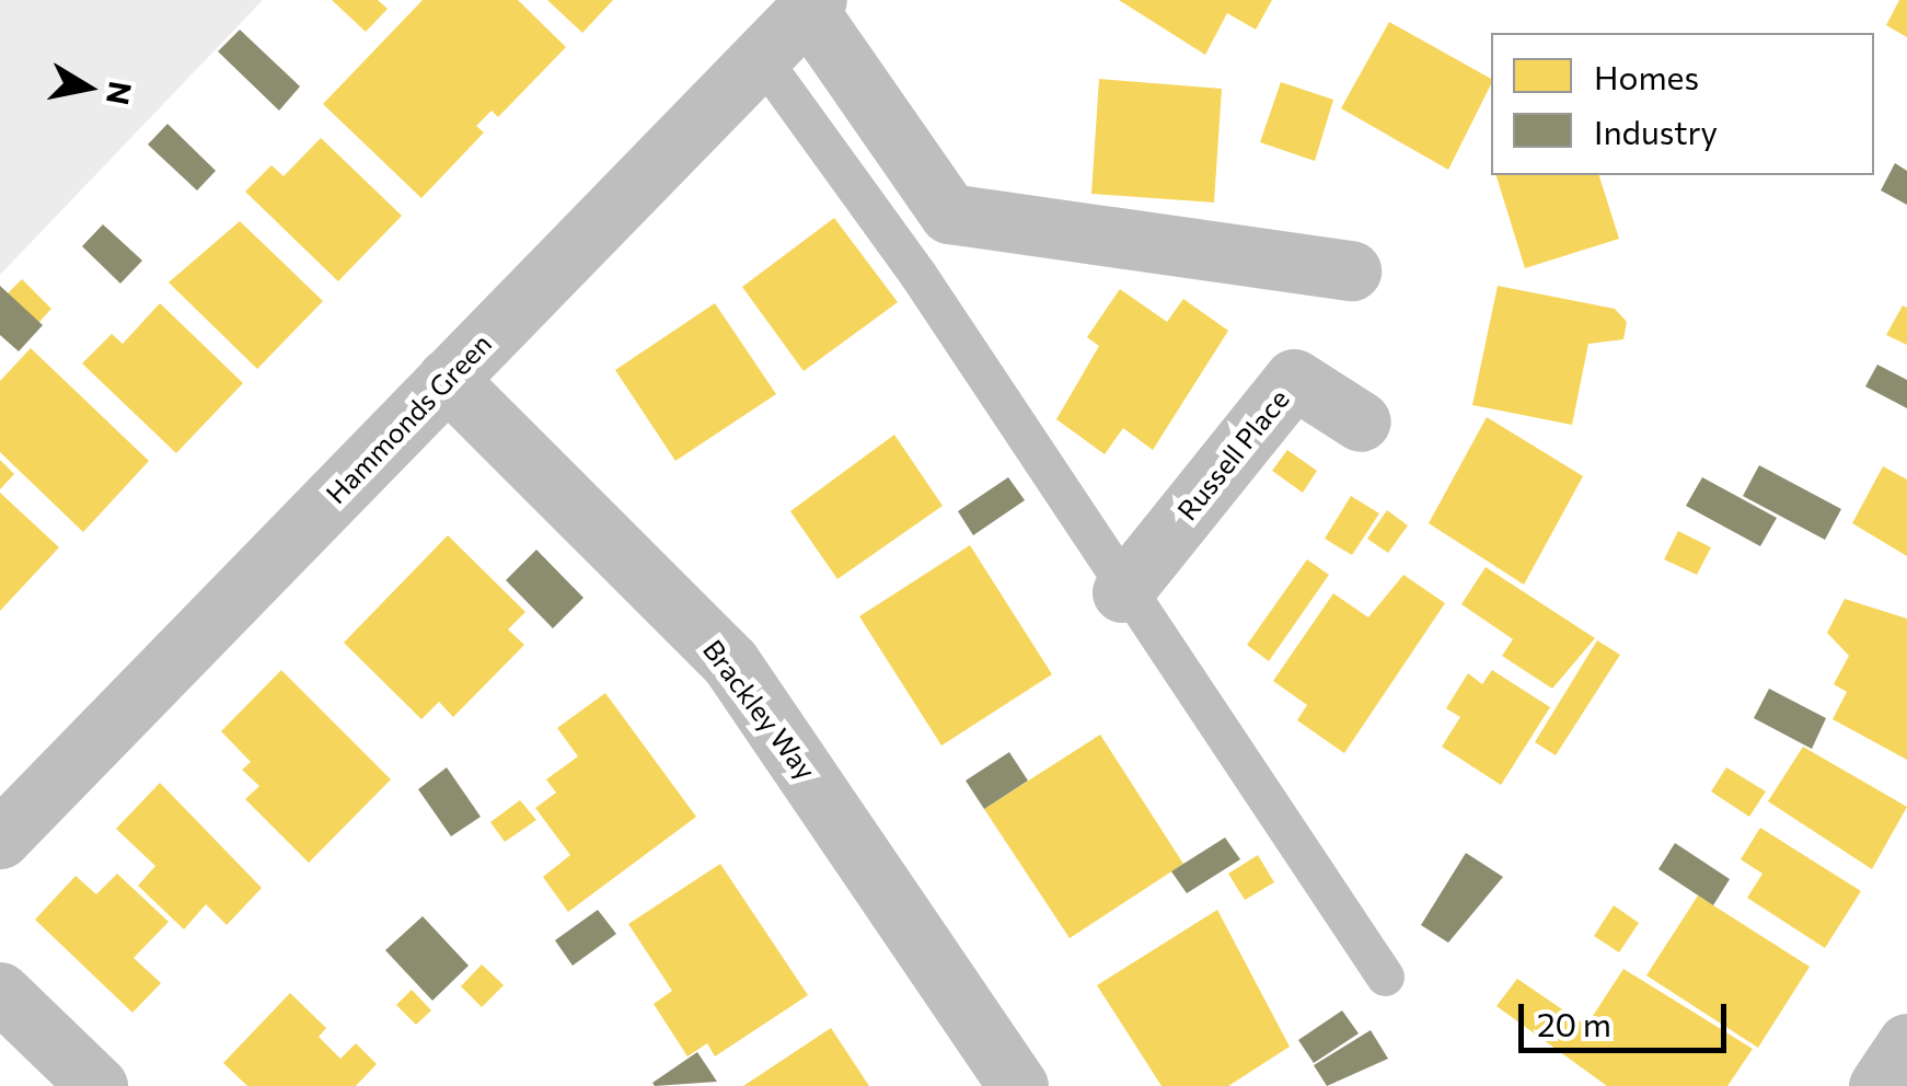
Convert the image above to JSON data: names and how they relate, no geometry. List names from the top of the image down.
{
  "streets": {
    "street": ["Hammonds Green", "Russell Place", "Brackley Way"]
  },
  "crossings": [
    ["Hammonds Green", "Brackley Way"]
  ],
  "legend": ["Homes", "Industry"],
  "scale_bar": "20 m",
  "north": "right"
}
